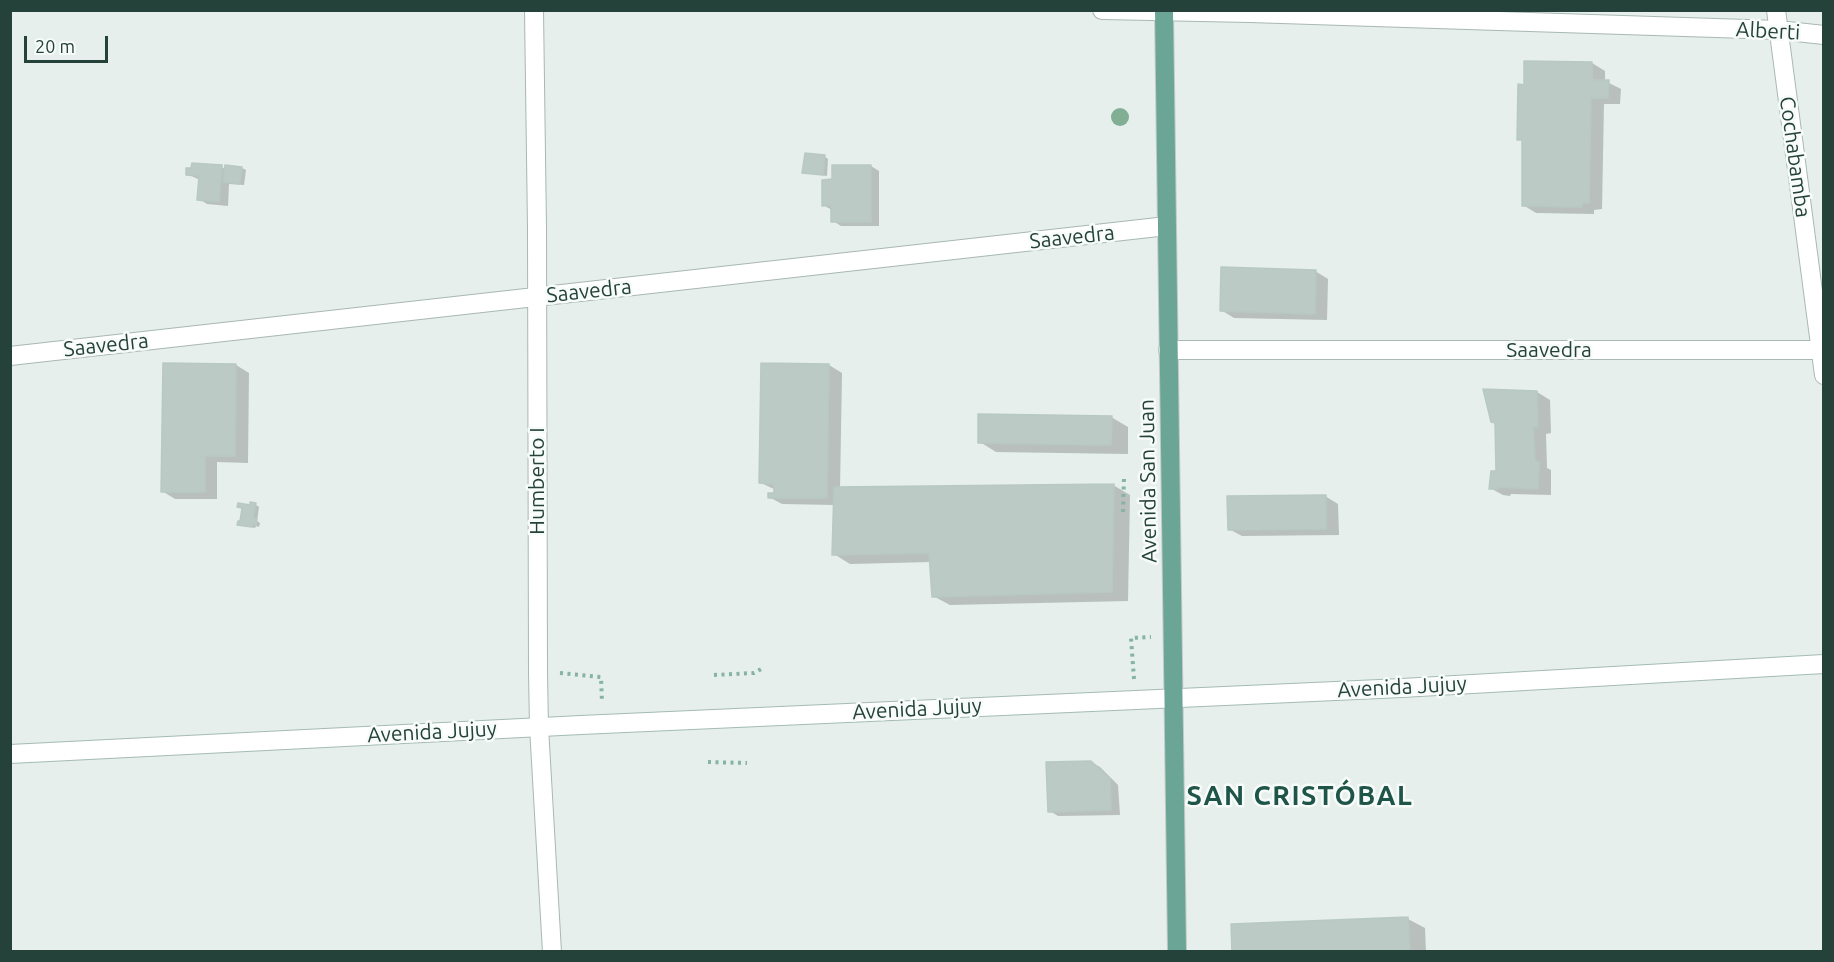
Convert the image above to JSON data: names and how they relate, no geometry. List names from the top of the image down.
{
  "streets": {
    "main road": ["Avenida San Juan"],
    "street": [
      "Alberti",
      "Cochabamba",
      "Saavedra",
      "Humberto I",
      "Avenida Jujuy"
    ]
  },
  "crossings": [
    ["Alberti", "Cochabamba"],
    ["Alberti", "Avenida San Juan"],
    ["Cochabamba", "Saavedra"],
    ["Saavedra", "Humberto I"],
    ["Saavedra", "Avenida San Juan"],
    ["Humberto I", "Avenida Jujuy"],
    ["Avenida San Juan", "Avenida Jujuy"]
  ],
  "districts": ["SAN CRISTÓBAL"],
  "scale_bar": "20 m"
}
